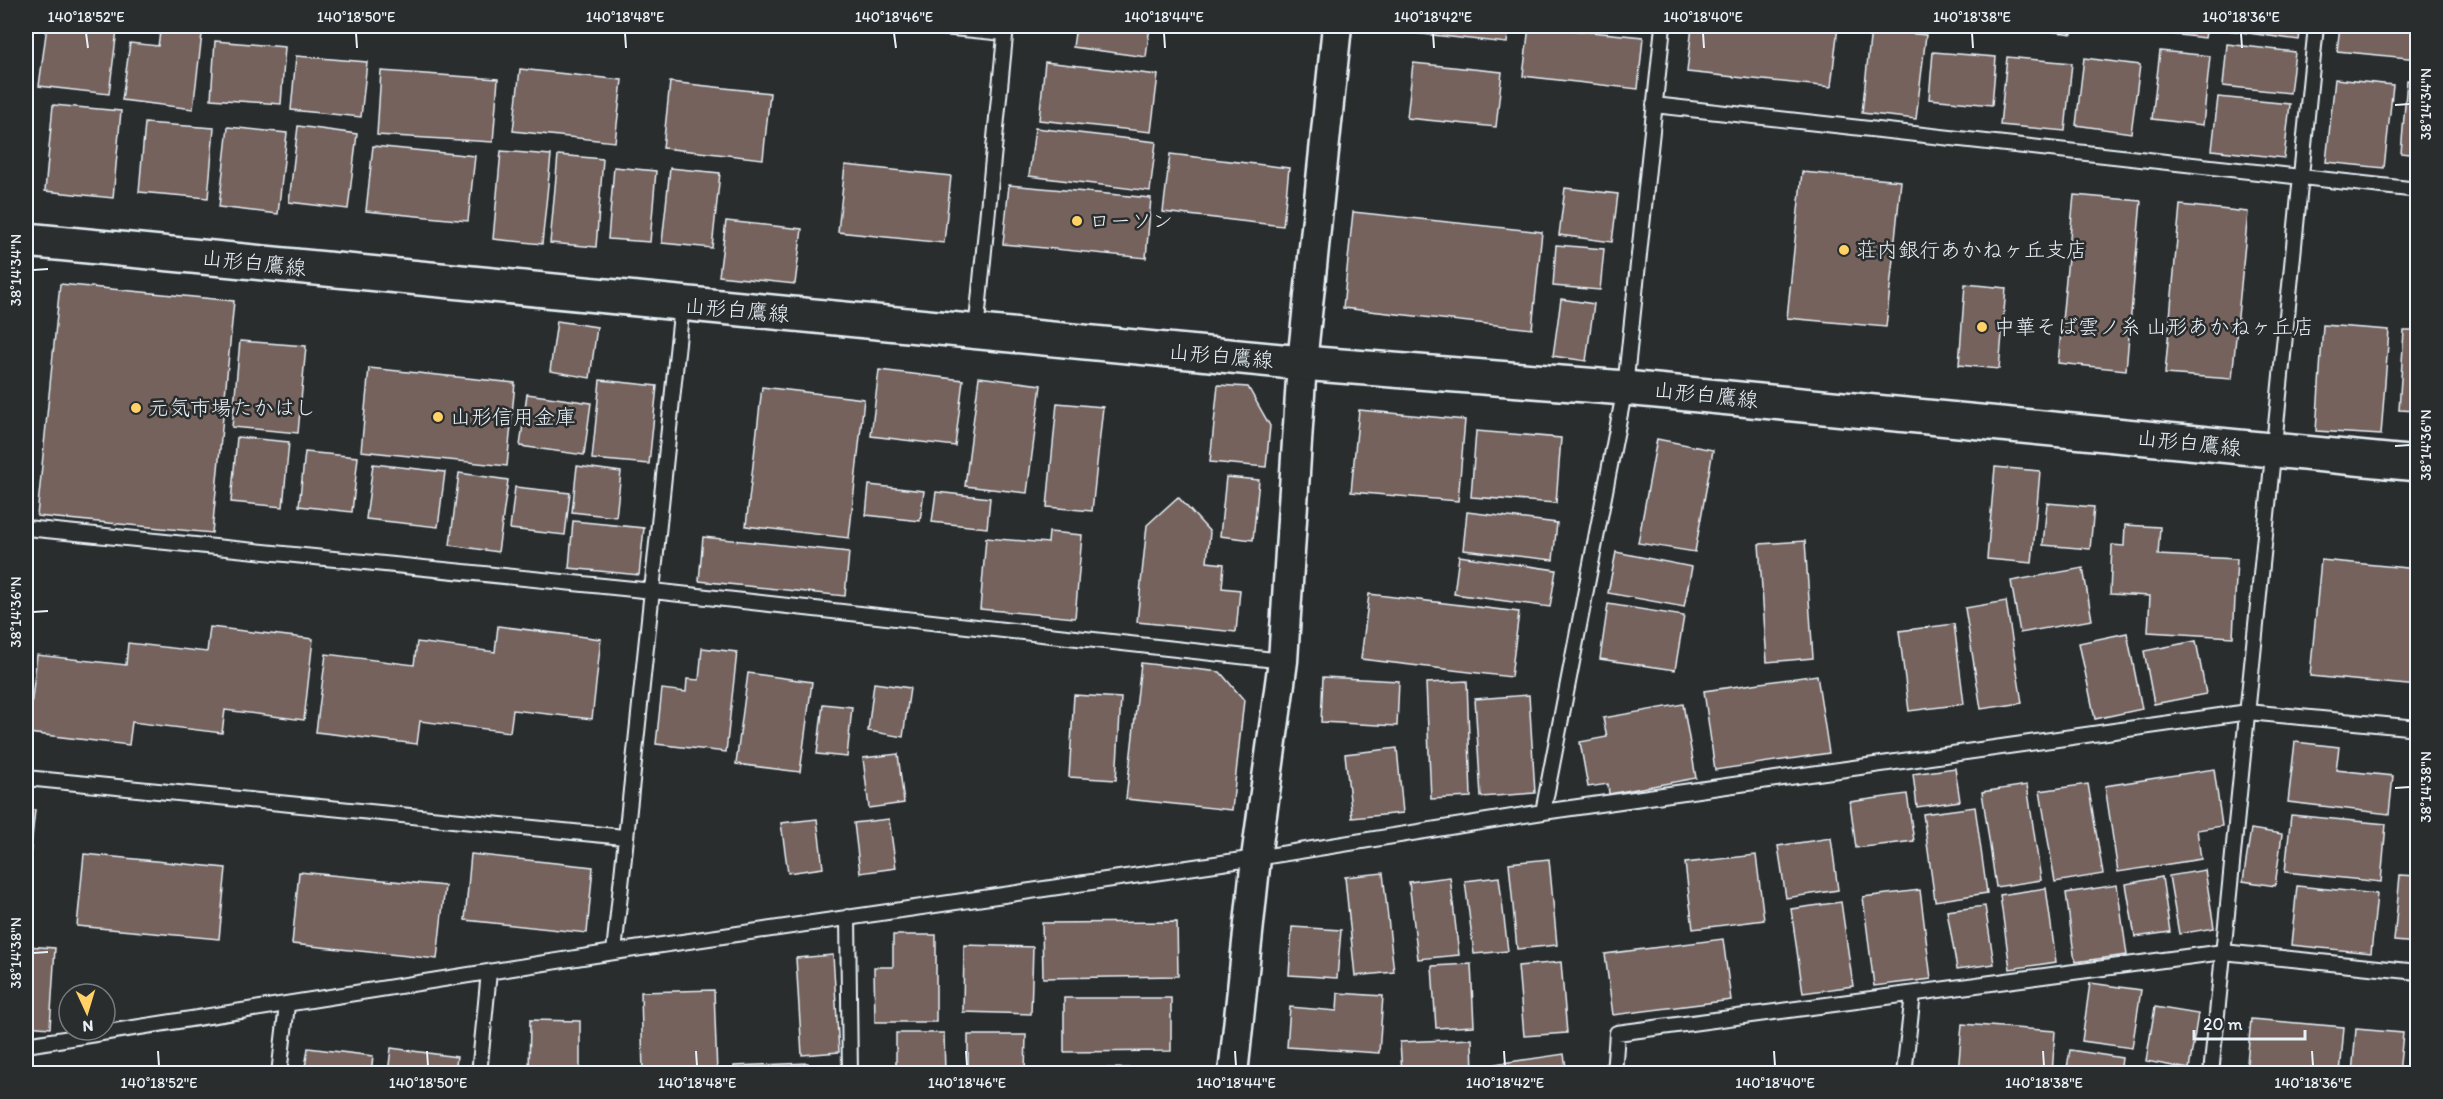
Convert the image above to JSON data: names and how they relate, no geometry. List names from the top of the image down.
{
  "streets": {
    "main road": ["山形白鷹線"]
  },
  "places": [
    "ローソン",
    "荘内銀行あかねヶ丘支店",
    "中華そば雲ノ糸 山形あかねヶ丘店",
    "元気市場たかはし",
    "山形信用金庫"
  ],
  "scale_bar": "20 m",
  "north": "bottom",
  "coordinates": [
    "140°18'52\"E",
    "140°18'50\"E",
    "140°18'48\"E",
    "140°18'46\"E",
    "140°18'44\"E",
    "140°18'42\"E",
    "140°18'40\"E",
    "140°18'38\"E",
    "140°18'36\"E",
    "38°14'34\"N",
    "38°14'36\"N",
    "38°14'38\"N"
  ]
}
